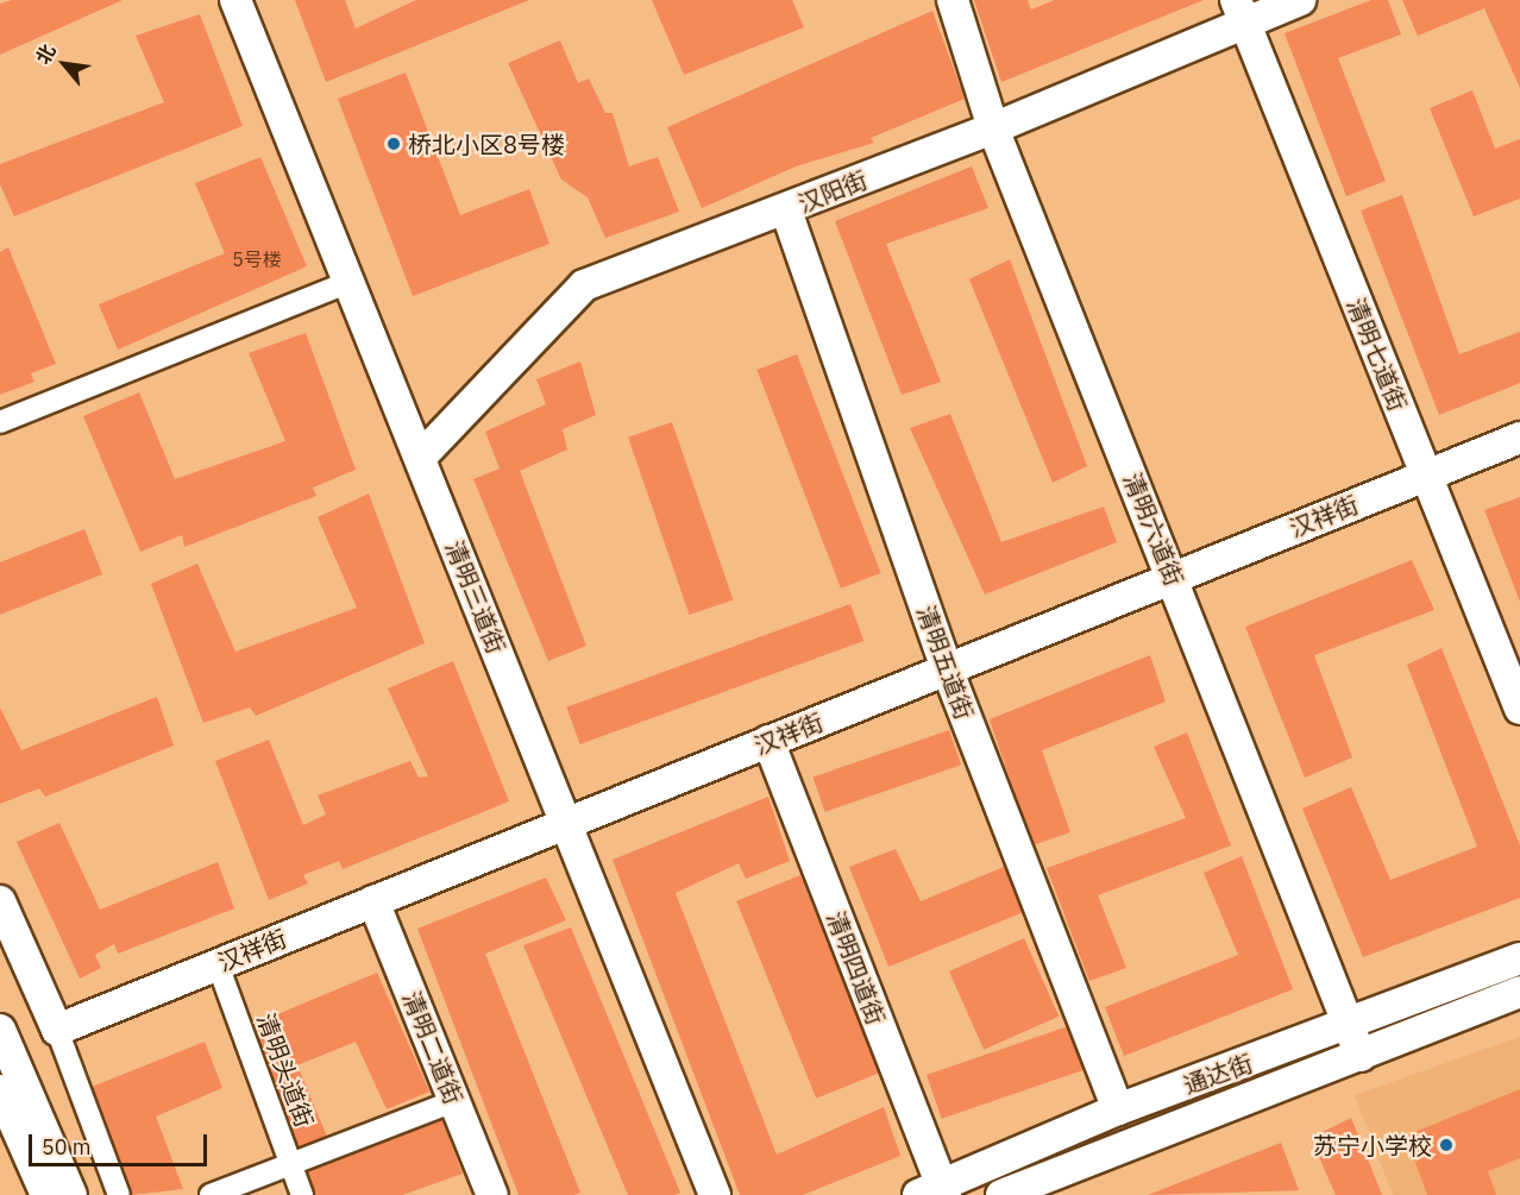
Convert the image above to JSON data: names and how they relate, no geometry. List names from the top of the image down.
{
  "streets": {
    "street": [
      "汉阳街",
      "清明七道街",
      "汉祥街",
      "清明六道街",
      "清明三道街",
      "清明五道街",
      "清明四道街",
      "清明二道街",
      "清明头道街",
      "通达街"
    ]
  },
  "crossings": [
    ["汉阳街", "清明七道街"],
    ["汉阳街", "清明六道街"],
    ["汉阳街", "清明三道街"],
    ["汉阳街", "清明五道街"],
    ["清明七道街", "汉祥街"],
    ["汉祥街", "清明六道街"],
    ["汉祥街", "清明三道街"],
    ["汉祥街", "清明五道街"],
    ["汉祥街", "清明四道街"],
    ["汉祥街", "清明二道街"],
    ["汉祥街", "清明头道街"],
    ["清明六道街", "通达街"],
    ["清明五道街", "通达街"],
    ["清明四道街", "通达街"]
  ],
  "places": ["桥北小区8号楼", "苏宁小学校"],
  "house_numbers": ["5号楼"],
  "scale_bar": "50 m",
  "north": "top left"
}
